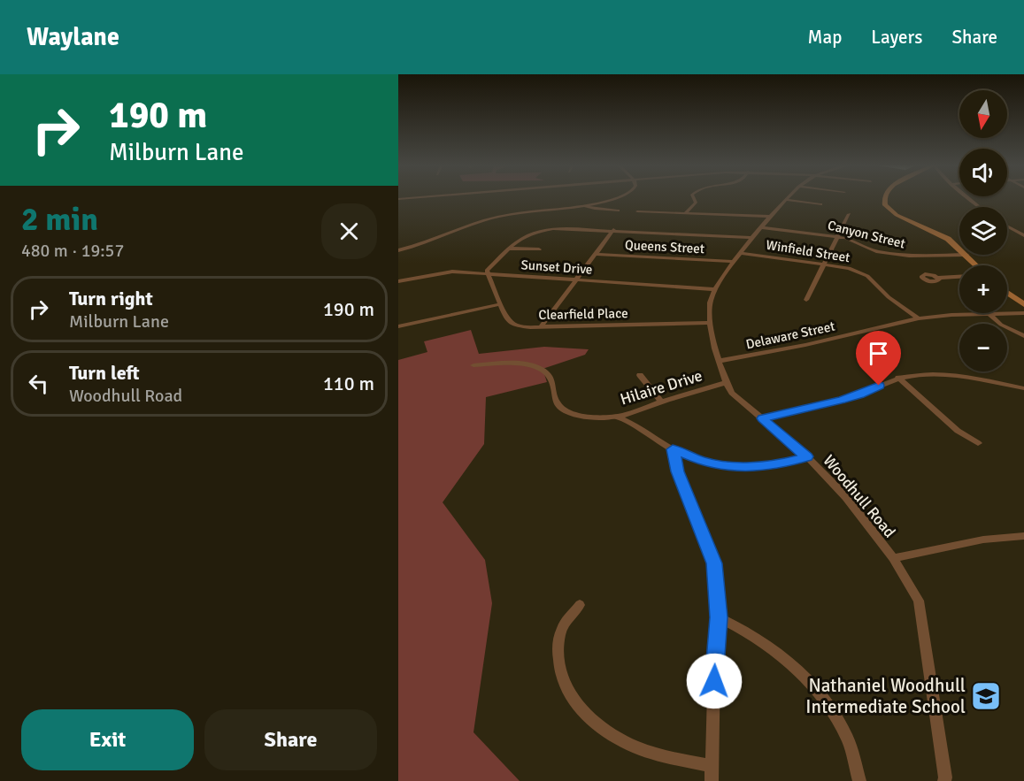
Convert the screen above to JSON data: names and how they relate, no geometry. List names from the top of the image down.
{
  "streets": {
    "street": [
      "Canyon Street",
      "Queens Street",
      "Winfield Street",
      "Sunset Drive",
      "Clearfield Place",
      "Delaware Street",
      "Hilaire Drive",
      "Woodhull Road"
    ]
  },
  "crossings": [
    ["Canyon Street", "Woodhull Road"],
    ["Queens Street", "Woodhull Road"],
    ["Winfield Street", "Delaware Street"],
    ["Winfield Street", "Woodhull Road"],
    ["Sunset Drive", "Clearfield Place"],
    ["Sunset Drive", "Woodhull Road"],
    ["Clearfield Place", "Woodhull Road"],
    ["Delaware Street", "Woodhull Road"],
    ["Hilaire Drive", "Woodhull Road"]
  ],
  "places": {
    "school or university": ["Nathaniel Woodhull Intermediate School"]
  },
  "north": "bottom",
  "page": {
    "header": "Waylane",
    "nav": ["Map", "Layers", "Share"],
    "turn": ["190 m", "Milburn Lane"],
    "map_buttons": ["+", "−"],
    "heading": ["2 min", "480 m · 19:57"],
    "list": [
      {
        "name": "Turn right",
        "note": "Milburn Lane",
        "value": "190 m"
      },
      {
        "name": "Turn left",
        "note": "Woodhull Road",
        "value": "110 m"
      }
    ],
    "buttons": ["Exit", "Share"]
  }
}
